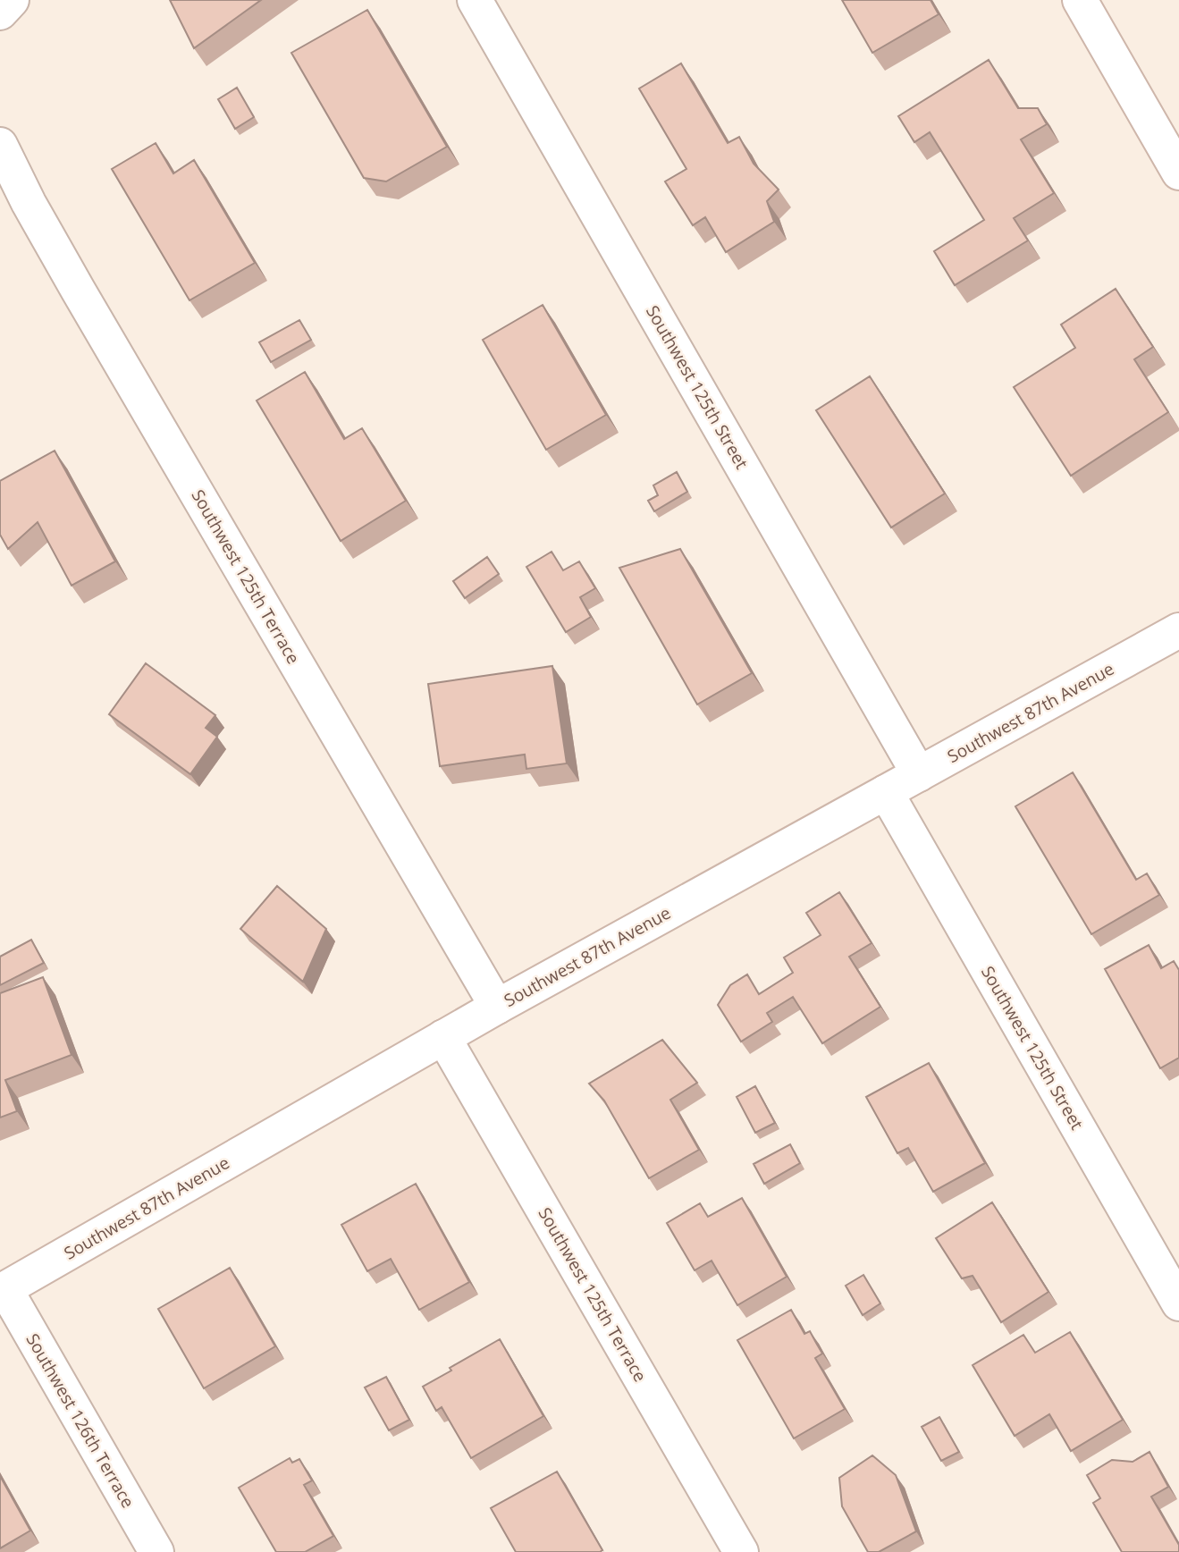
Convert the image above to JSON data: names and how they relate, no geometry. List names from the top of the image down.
{
  "streets": {
    "street": [
      "Southwest 125th Street",
      "Southwest 125th Terrace",
      "Southwest 87th Avenue",
      "Southwest 126th Terrace"
    ]
  },
  "crossings": [
    ["Southwest 125th Street", "Southwest 87th Avenue"],
    ["Southwest 125th Terrace", "Southwest 87th Avenue"],
    ["Southwest 87th Avenue", "Southwest 126th Terrace"]
  ]
}
